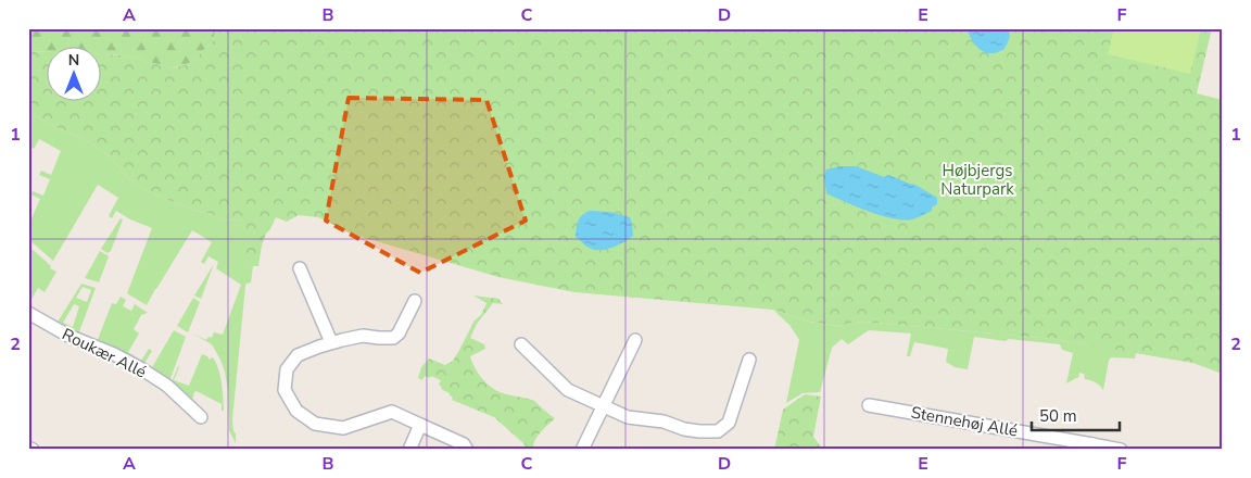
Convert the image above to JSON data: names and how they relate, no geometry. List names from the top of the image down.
{
  "streets": {
    "street": ["Roukær Allé", "Stennehøj Allé"]
  },
  "parks": ["Højbjergs Naturpark"],
  "scale_bar": "50 m",
  "north": "top",
  "grid": {
    "columns": [
      "A",
      "B",
      "C",
      "D",
      "E",
      "F"
    ],
    "rows": ["1", "2"]
  }
}
